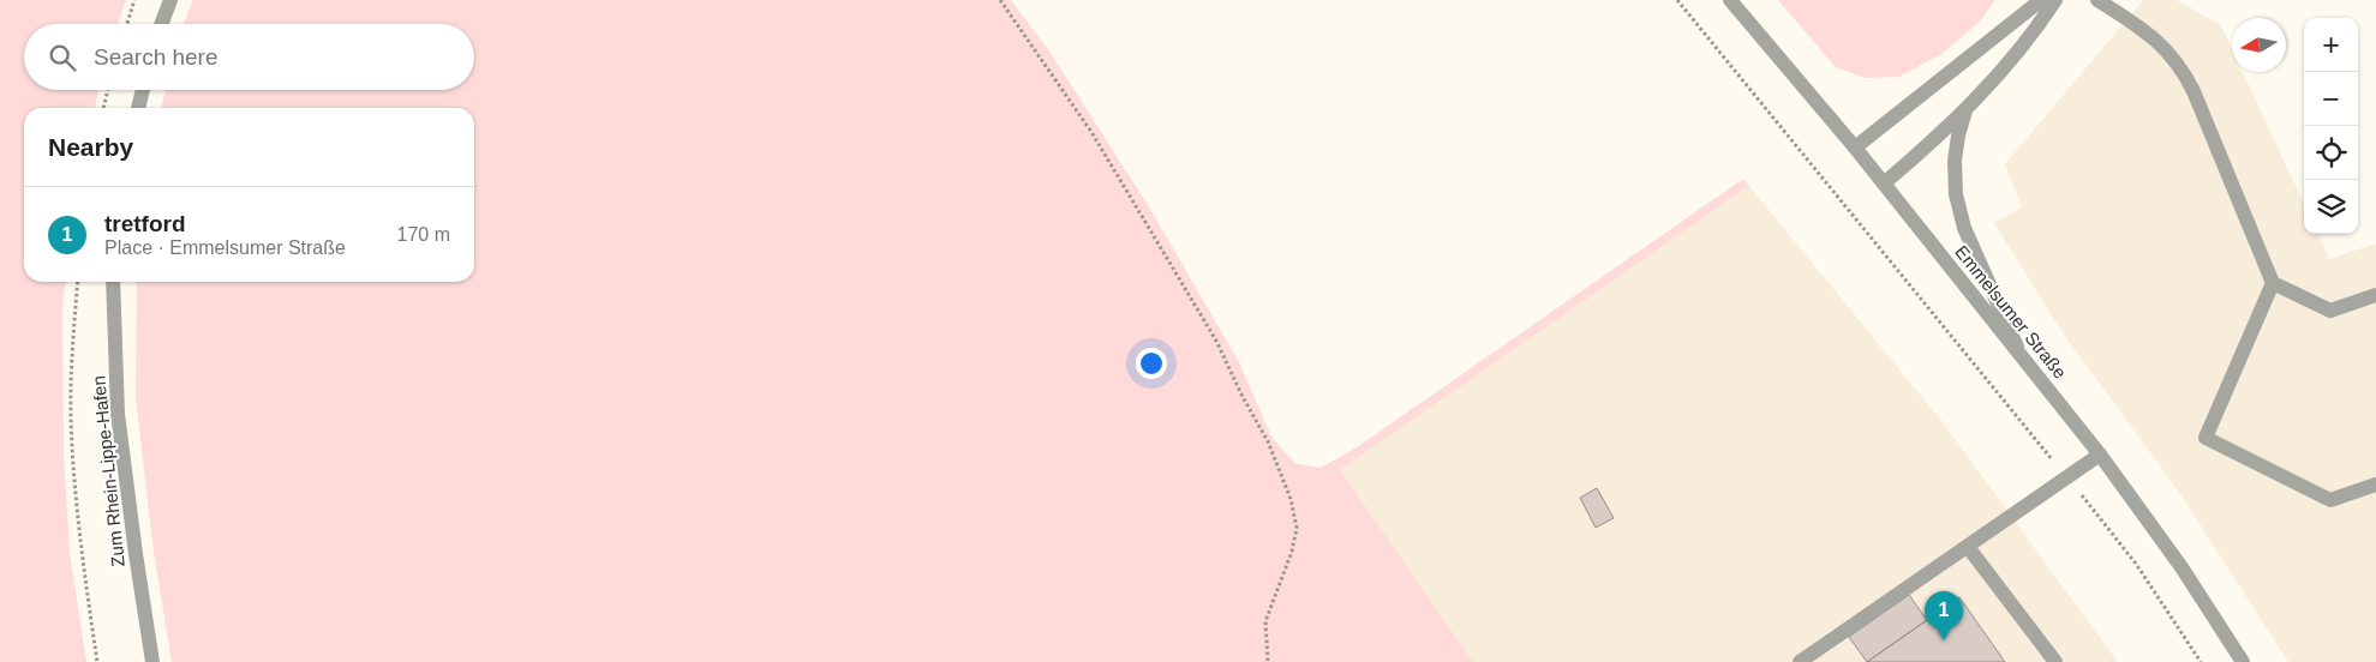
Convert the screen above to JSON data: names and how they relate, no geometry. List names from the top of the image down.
{
  "streets": {
    "street": ["Emmelsumer Straße", "Zum Rhein-Lippe-Hafen"]
  },
  "north": "left",
  "page": {
    "map_buttons": ["+", "−"],
    "search": "Search here",
    "heading": "Nearby",
    "list": [
      {
        "mark": "1",
        "name": "tretford",
        "note": "Place · Emmelsumer Straße",
        "value": "170 m"
      }
    ],
    "pins": "1"
  }
}
